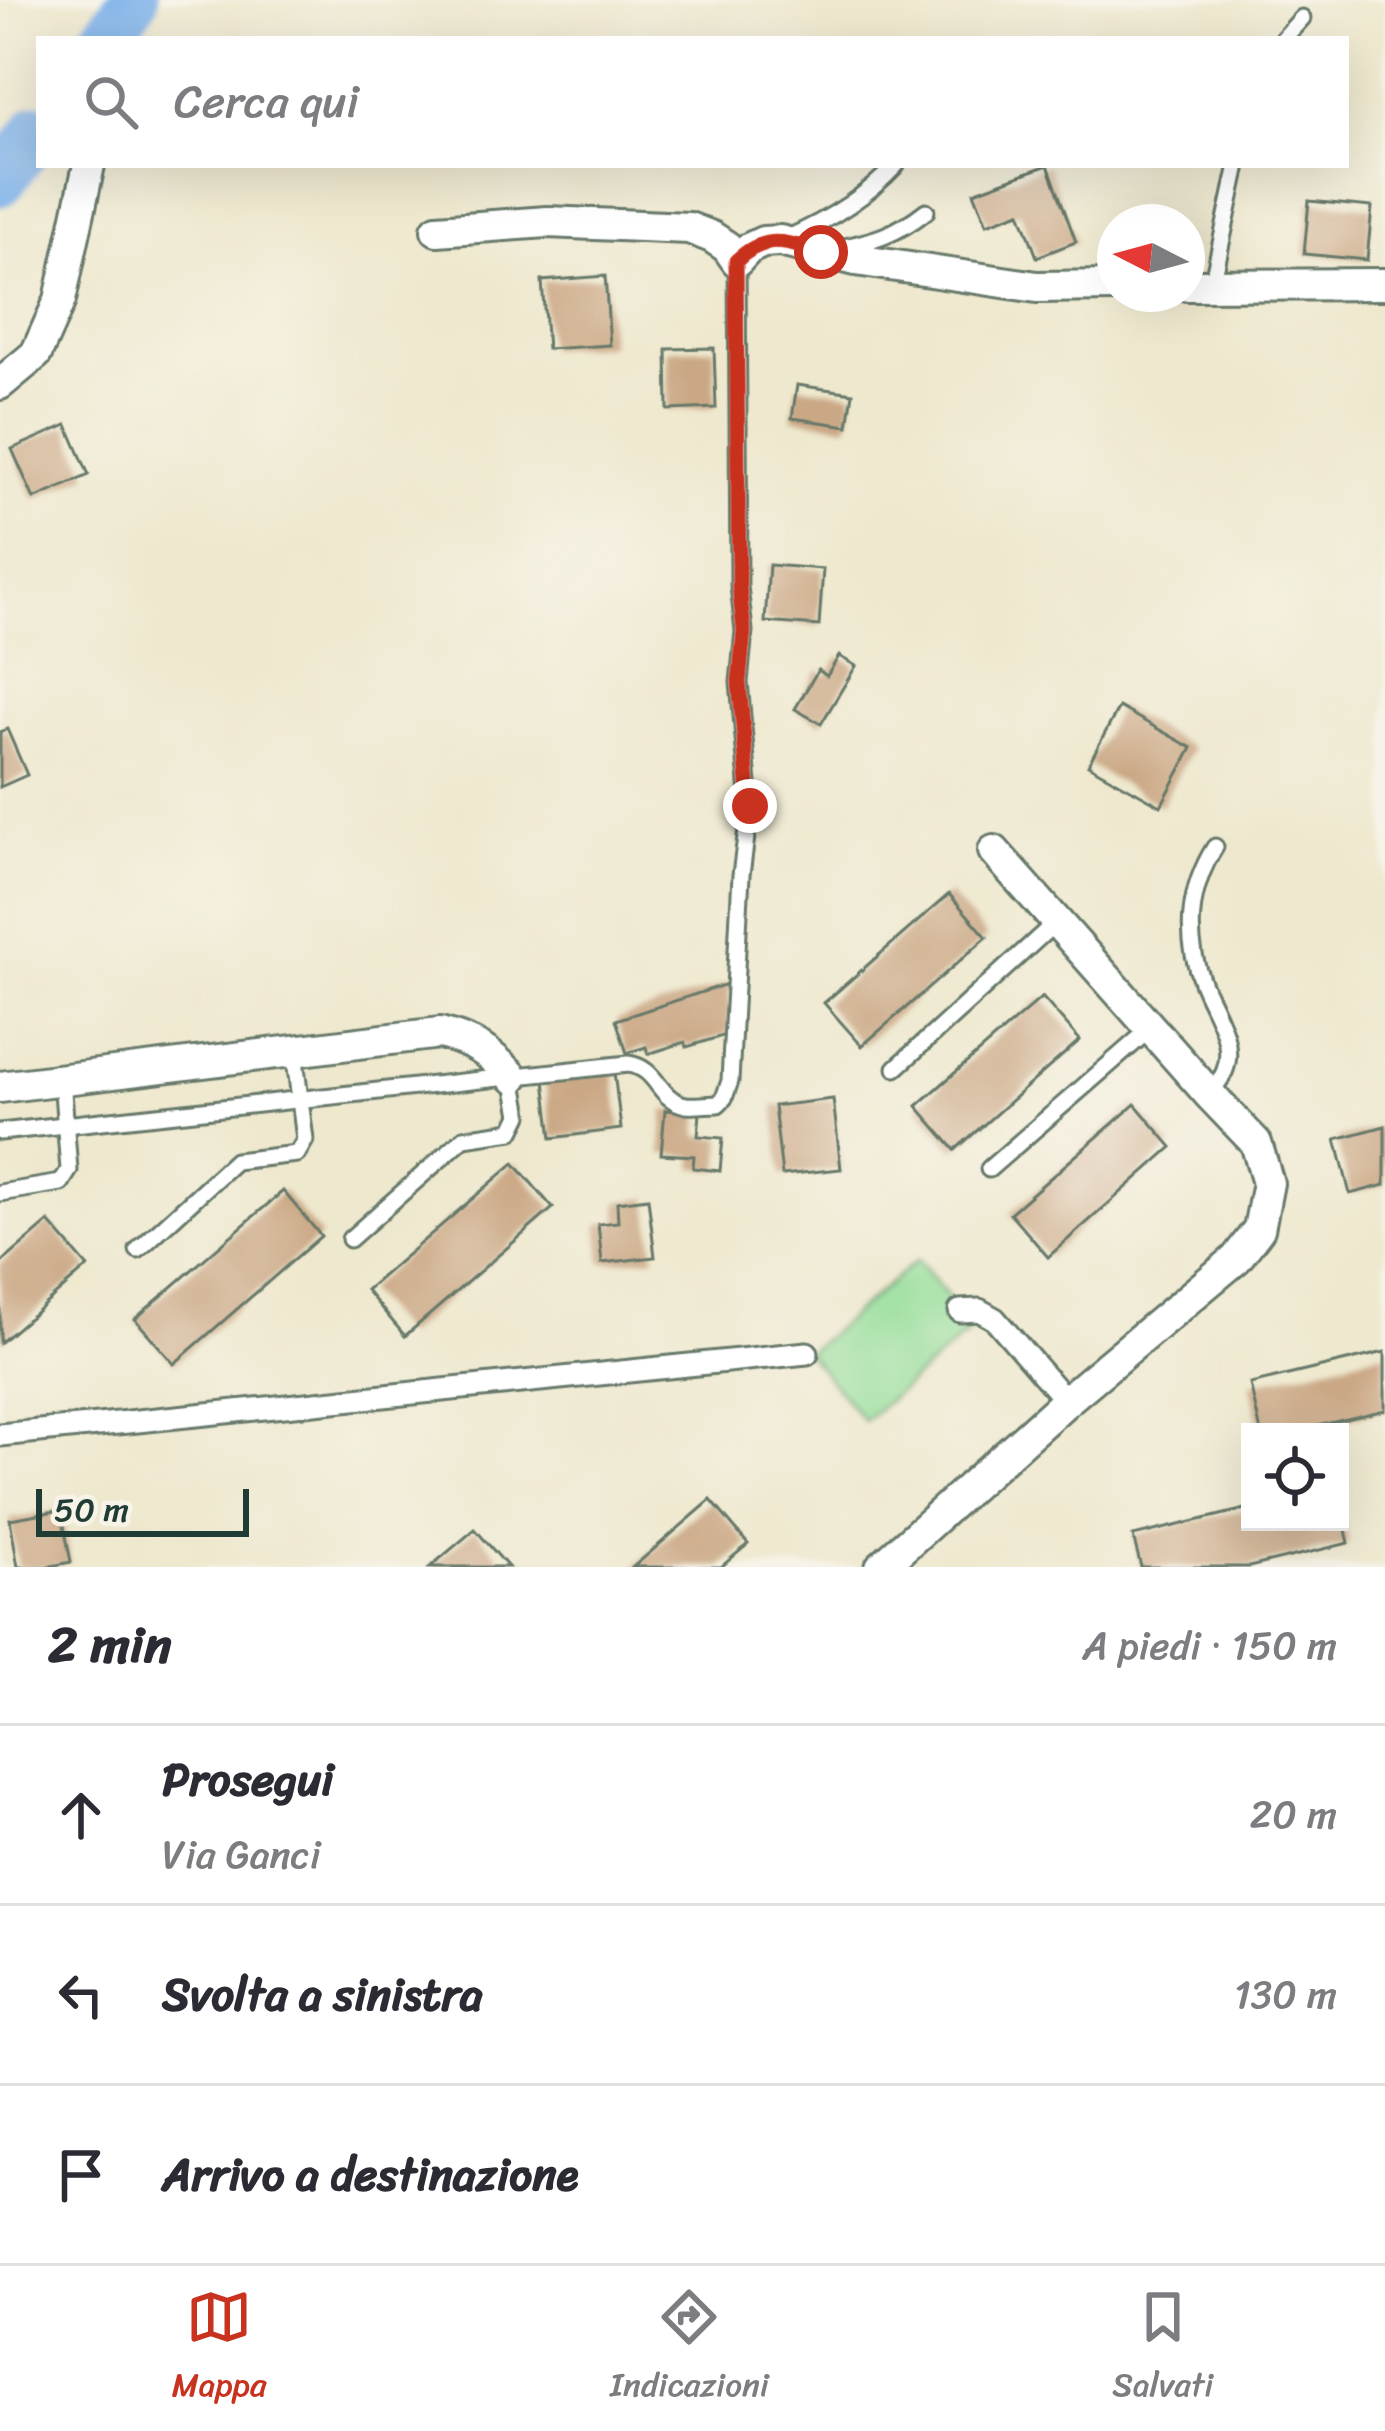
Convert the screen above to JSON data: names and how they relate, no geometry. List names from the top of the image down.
{
  "scale_bar": "50 m",
  "north": "left",
  "page": {
    "search": "Cerca qui",
    "scale": "50 m",
    "heading": ["2 min", "A piedi · 150 m"],
    "list": [
      ["Prosegui", "Via Ganci", "20 m"],
      ["Svolta a sinistra", "130 m"],
      "Arrivo a destinazione"
    ],
    "nav": ["Mappa", "Indicazioni", "Salvati"]
  }
}
